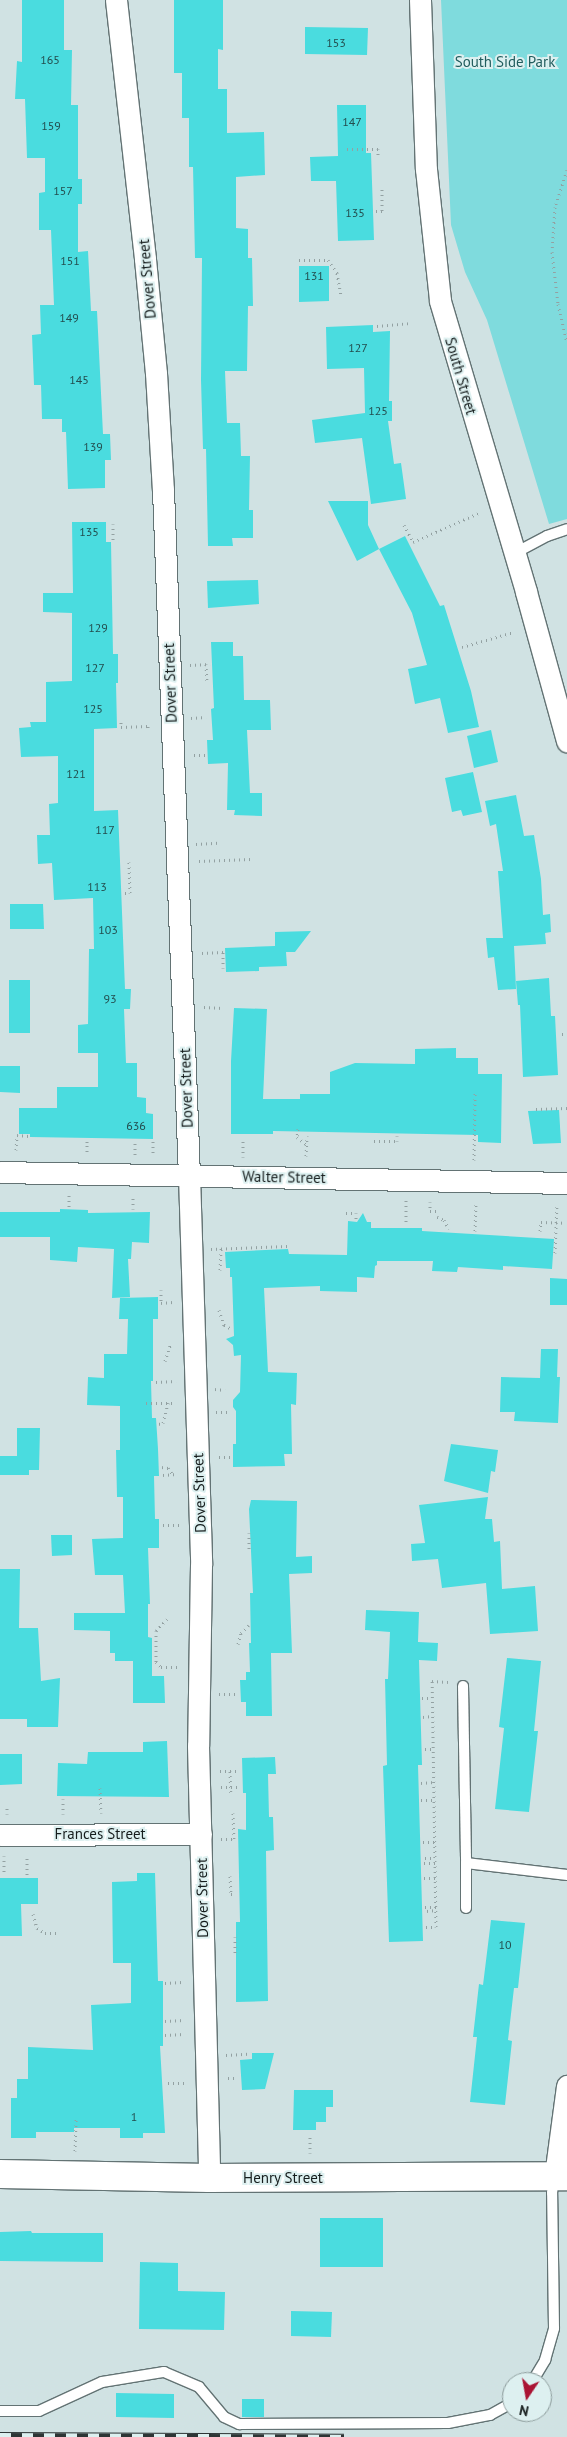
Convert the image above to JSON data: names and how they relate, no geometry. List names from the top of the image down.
{
  "streets": {
    "main road": ["Henry Street"],
    "street": [
      "Dover Street",
      "South Street",
      "Walter Street",
      "Frances Street"
    ]
  },
  "crossings": [
    ["Dover Street", "Walter Street"],
    ["Dover Street", "Frances Street"],
    ["Dover Street", "Henry Street"]
  ],
  "parks": ["South Side Park"],
  "house_numbers": [
    "153",
    "165",
    "147",
    "159",
    "157",
    "135",
    "151",
    "131",
    "149",
    "127",
    "145",
    "125",
    "139",
    "135",
    "129",
    "127",
    "125",
    "121",
    "117",
    "113",
    "103",
    "93",
    "636",
    "10",
    "1"
  ],
  "north": "bottom"
}
